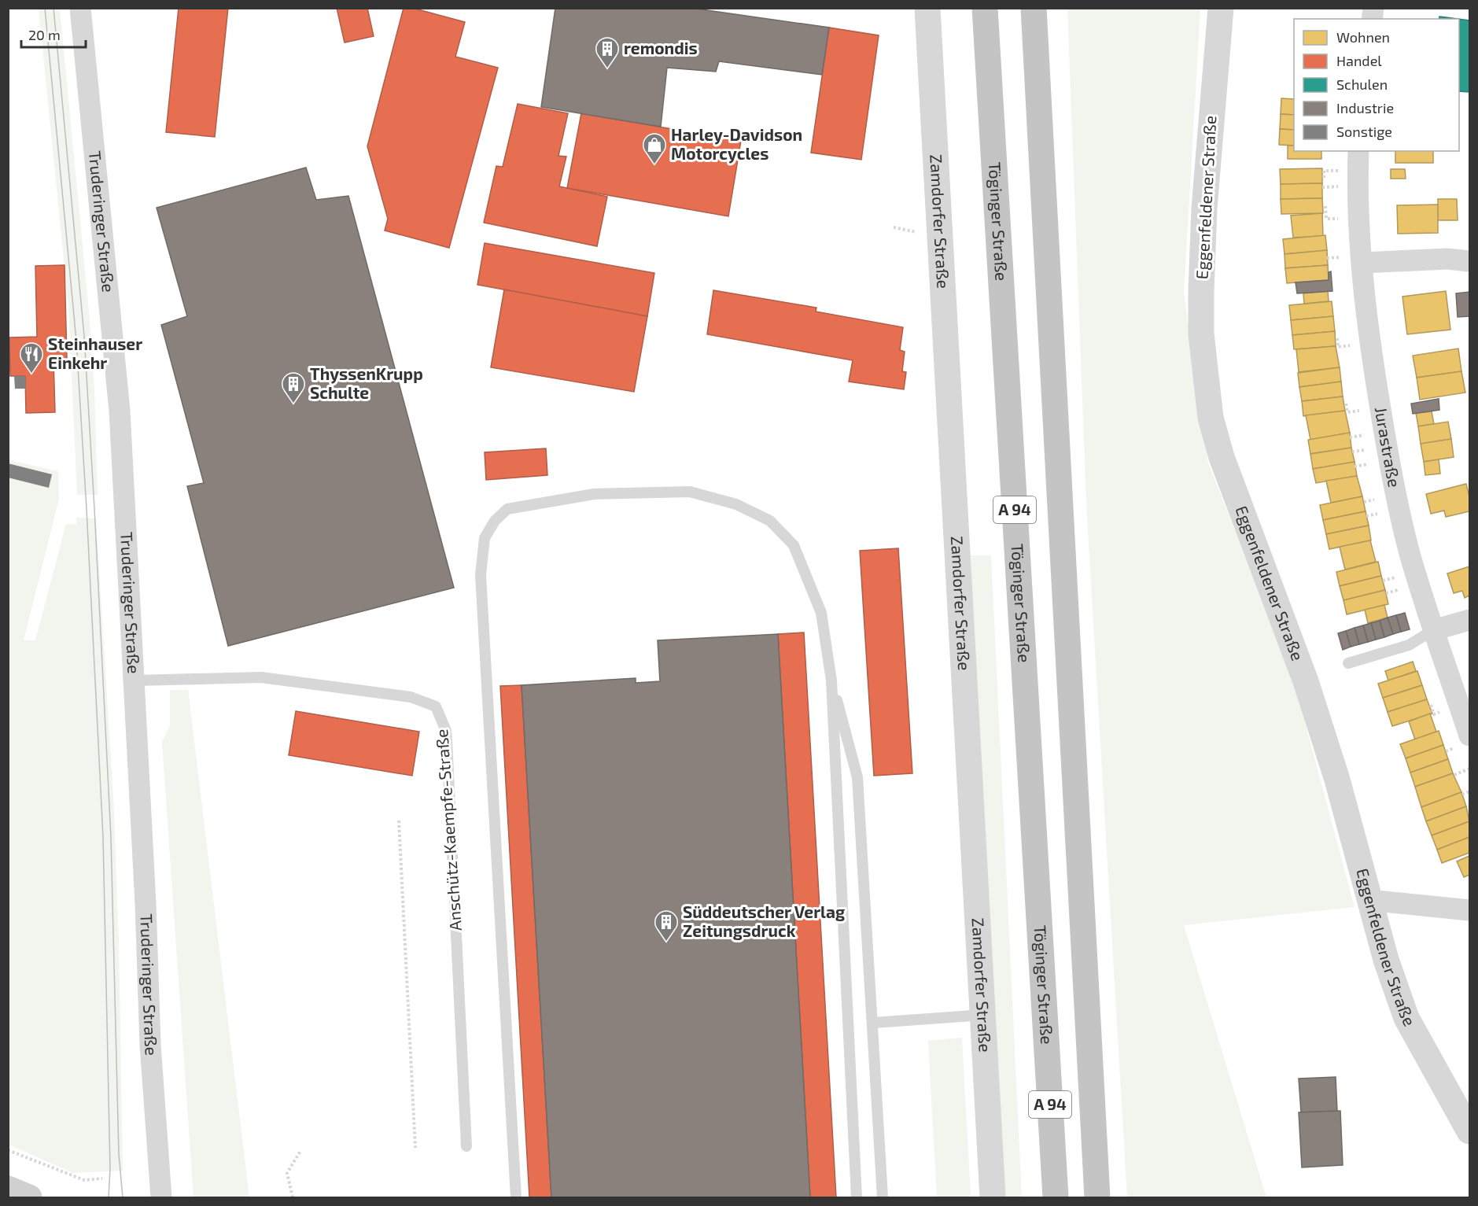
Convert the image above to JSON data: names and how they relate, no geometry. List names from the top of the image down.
{
  "streets": {
    "highway": ["Töginger Straße", "A 94"],
    "street": [
      "Eggenfeldener Straße",
      "Truderinger Straße",
      "Zamdorfer Straße",
      "Jurastraße"
    ],
    "lane": ["Anschütz-Kaempfe-Straße"]
  },
  "crossings": [
    ["Truderinger Straße", "Anschütz-Kaempfe-Straße"]
  ],
  "places": {
    "building": ["remondis", "ThyssenKrupp Schulte", "Süddeutscher Verlag Zeitungsdruck"],
    "shop": ["Harley-Davidson Motorcycles"],
    "restaurant": ["Steinhauser Einkehr"]
  },
  "legend": [
    "Wohnen",
    "Handel",
    "Schulen",
    "Industrie",
    "Sonstige"
  ],
  "scale_bar": "20 m"
}
